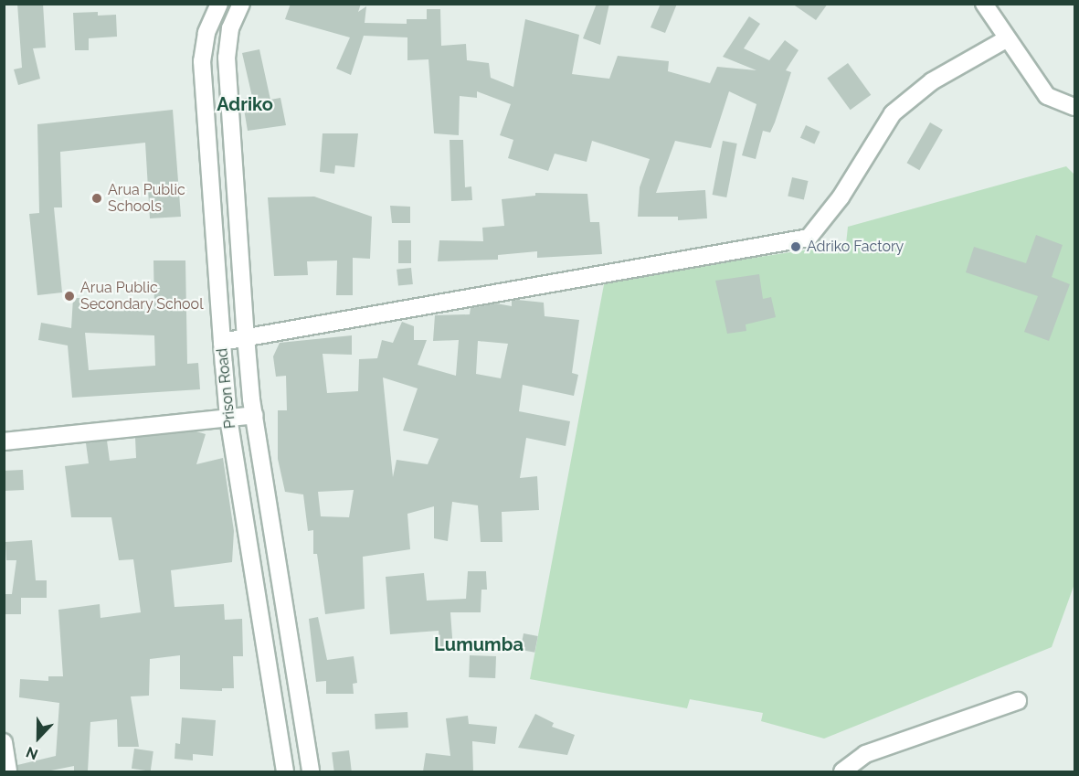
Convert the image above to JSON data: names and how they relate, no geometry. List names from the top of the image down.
{
  "streets": {
    "street": ["Prison Road"]
  },
  "districts": ["Adriko", "Lumumba"],
  "places": ["Arua Public Schools", "Adriko Factory", "Arua Public Secondary School"],
  "north": "bottom"
}
